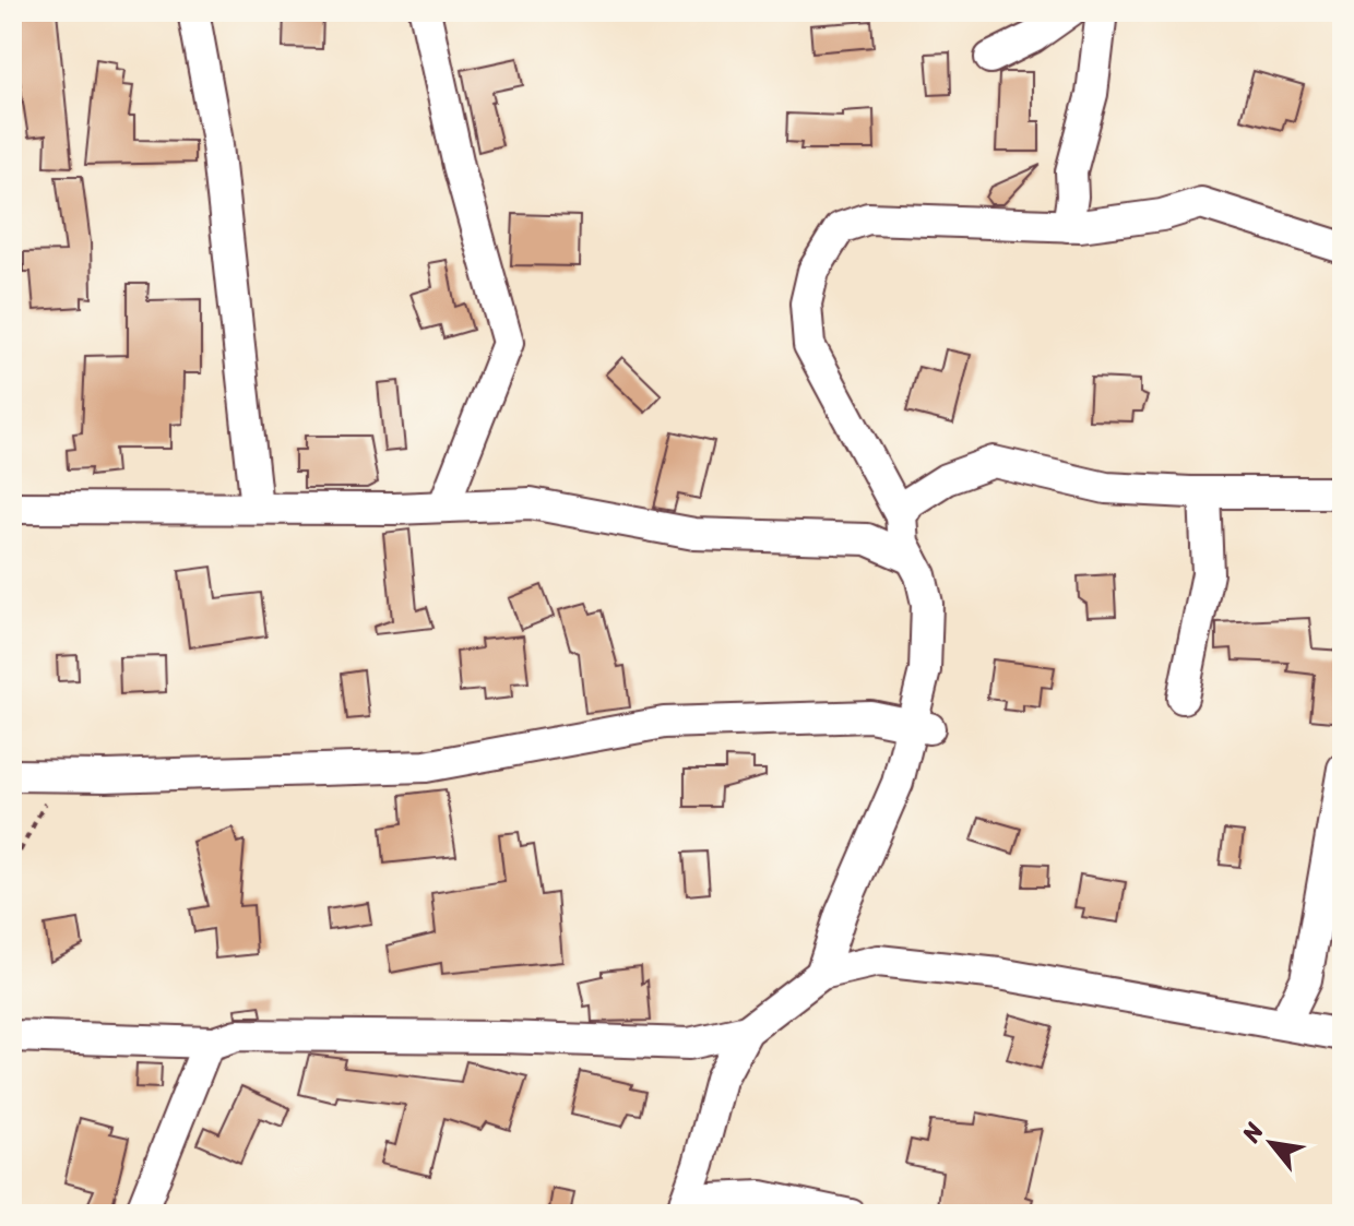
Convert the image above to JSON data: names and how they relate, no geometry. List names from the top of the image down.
{
  "north": "top left"
}
